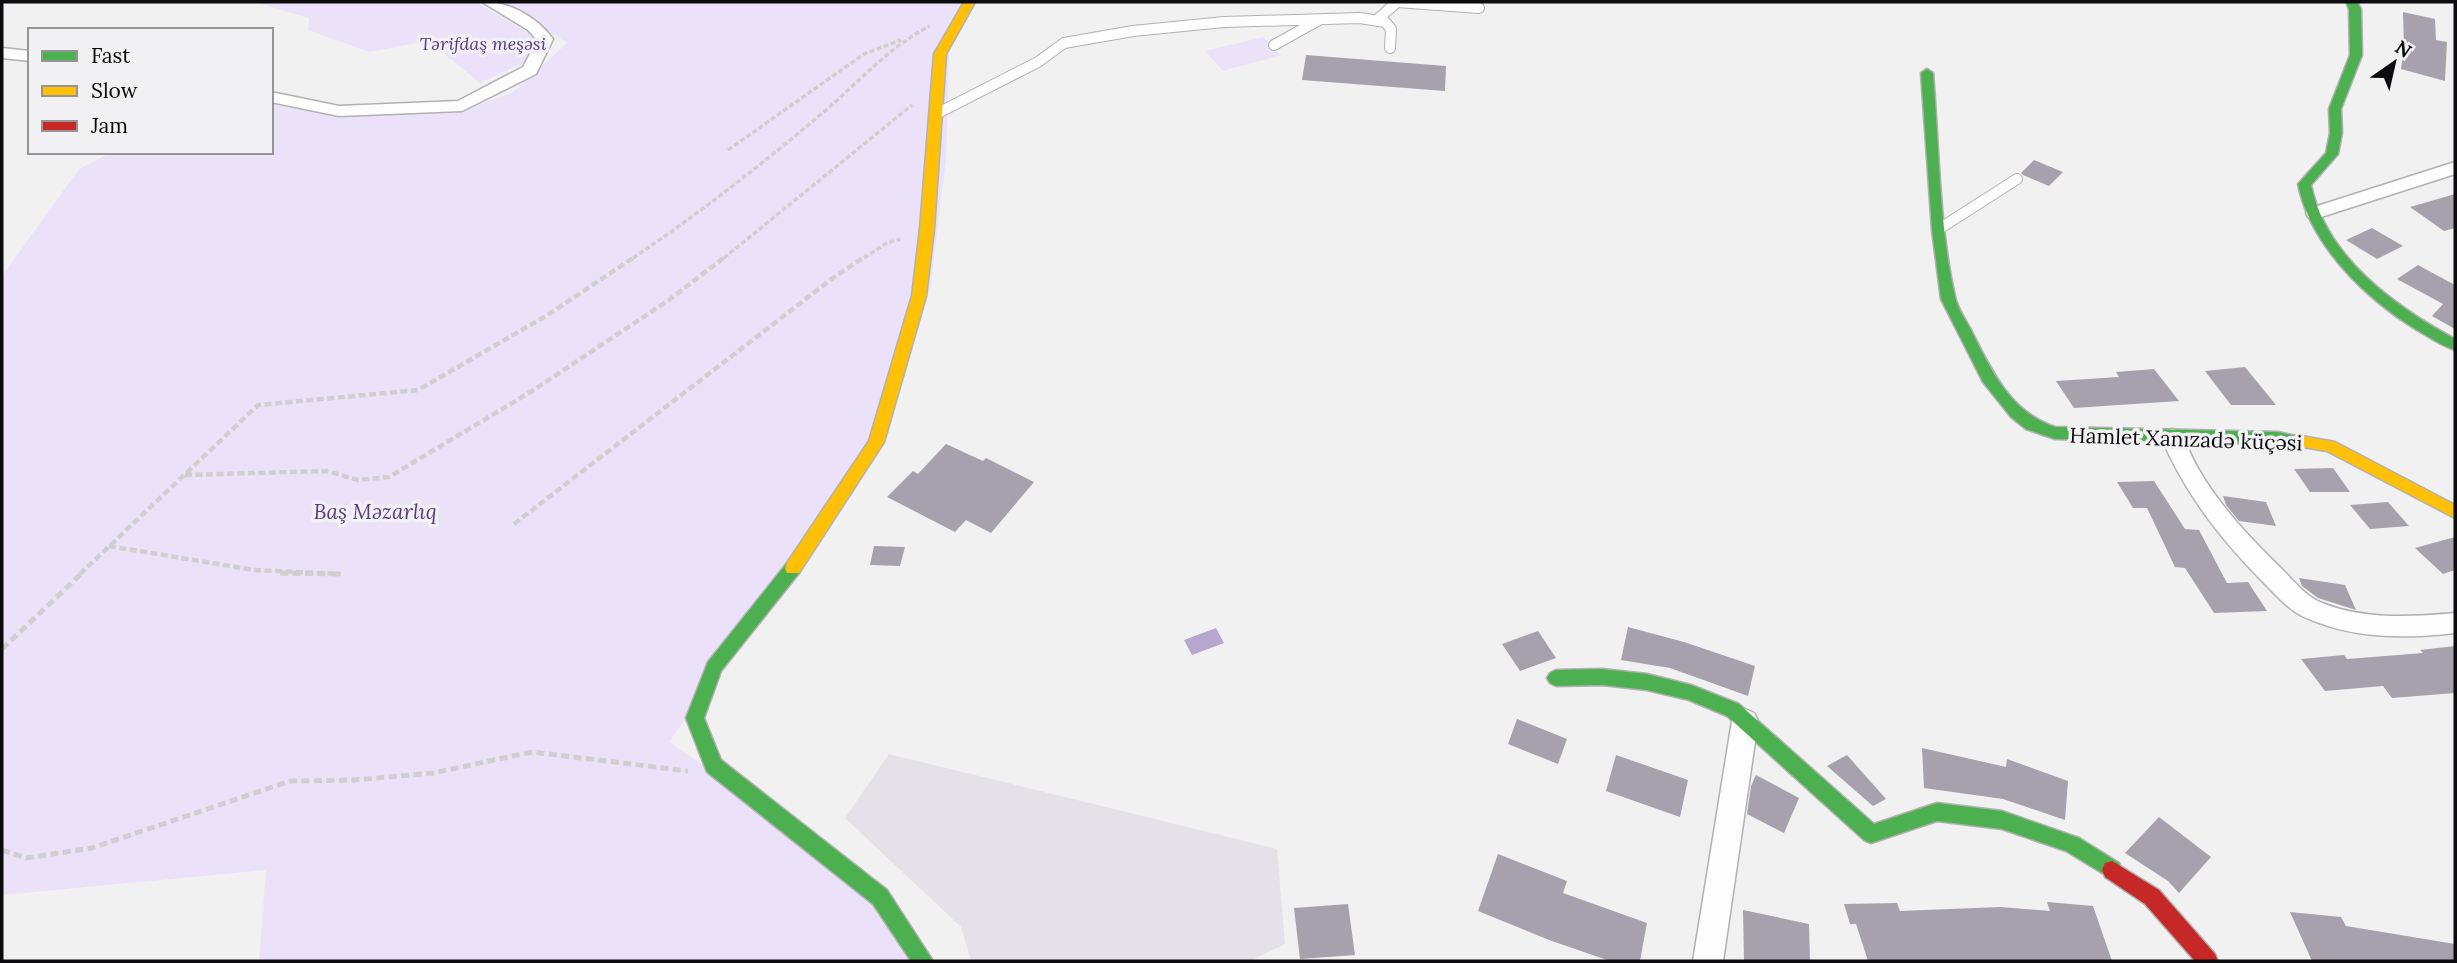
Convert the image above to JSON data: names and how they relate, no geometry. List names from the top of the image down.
{
  "streets": {
    "street": ["Hamlet Xanızadə küçəsi"]
  },
  "parks": ["Tərifdaş meşəsi", "Baş Məzarlıq"],
  "legend": ["Fast", "Slow", "Jam"],
  "north": "top right"
}
